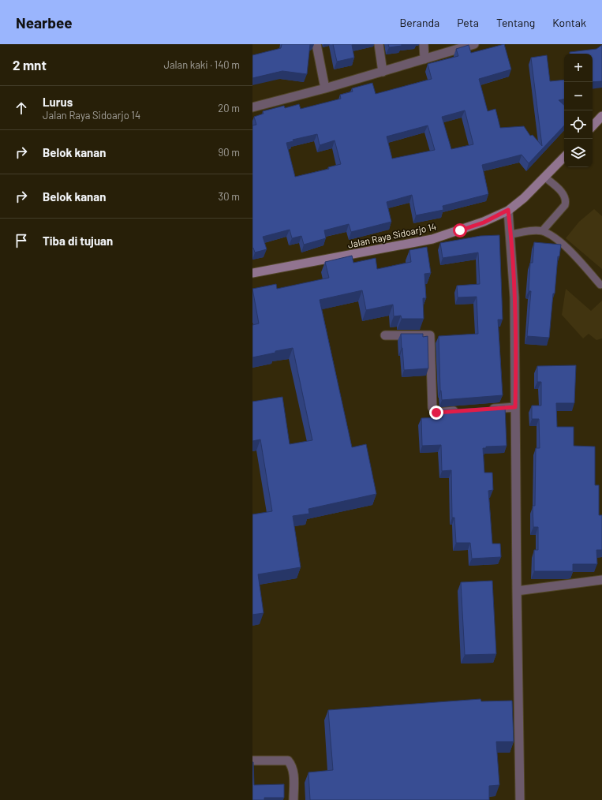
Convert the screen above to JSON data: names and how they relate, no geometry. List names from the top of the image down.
{
  "streets": {
    "main road": ["Jalan Raya Sidoarjo 14"]
  },
  "page": {
    "header": "Nearbee",
    "nav": [
      "Beranda",
      "Peta",
      "Tentang",
      "Kontak"
    ],
    "heading": ["2 mnt", "Jalan kaki · 140 m"],
    "map_buttons": ["+", "−"],
    "list": [
      ["Lurus", "Jalan Raya Sidoarjo 14", "20 m"],
      ["Belok kanan", "90 m"],
      ["Belok kanan", "30 m"],
      "Tiba di tujuan"
    ]
  }
}
